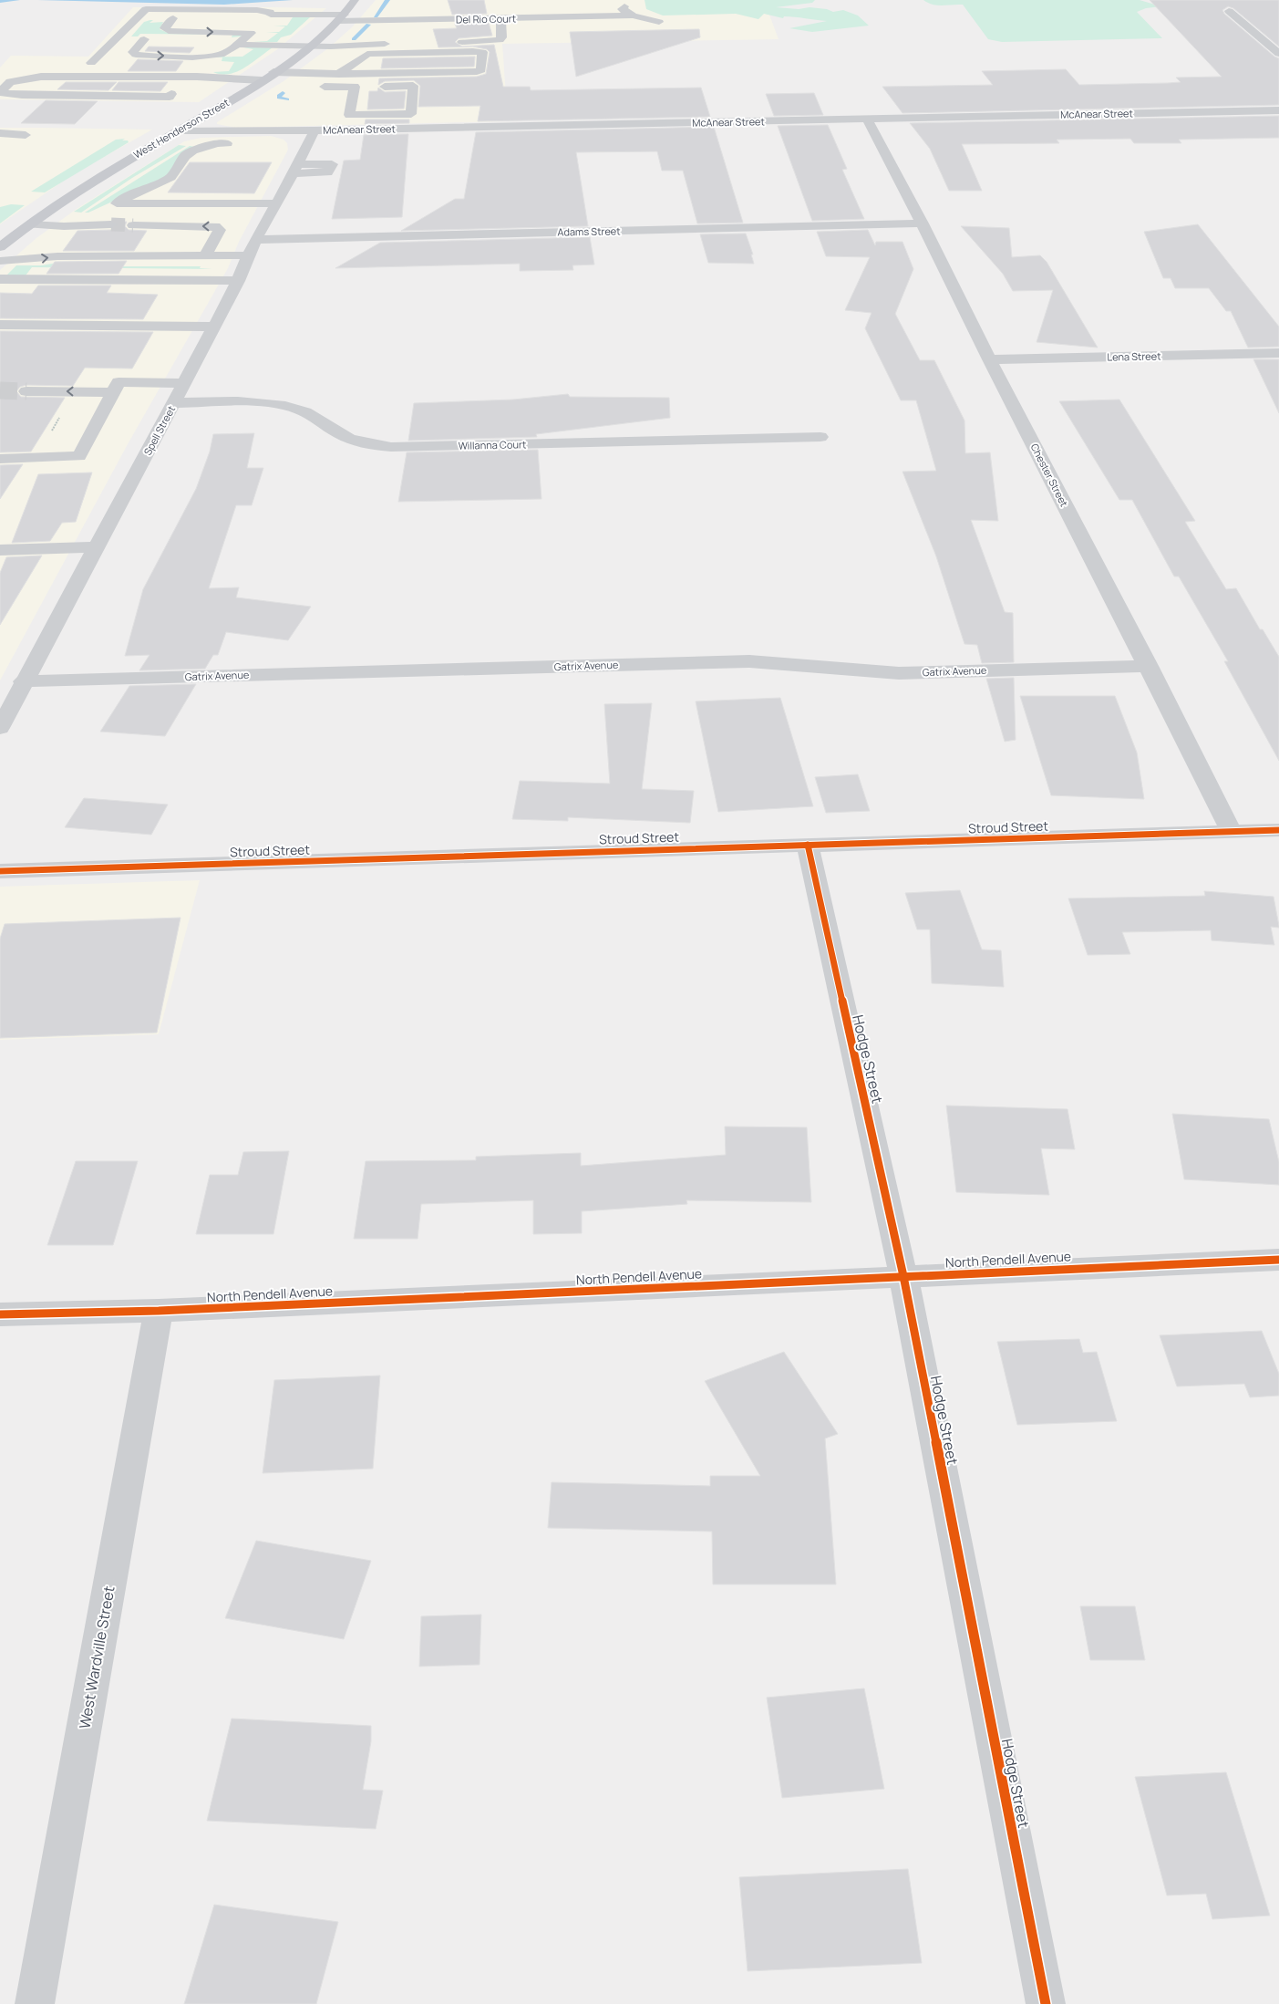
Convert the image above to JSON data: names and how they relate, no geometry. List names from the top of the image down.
{
  "streets": {
    "main road": ["West Henderson Street"],
    "street": [
      "Del Rio Court",
      "McAnear Street",
      "Adams Street",
      "Lena Street",
      "Spell Street",
      "Willanna Court",
      "Chester Street",
      "Gatrix Avenue",
      "Stroud Street",
      "Hodge Street",
      "North Pendell Avenue",
      "West Wardville Street"
    ]
  },
  "crossings": [
    ["McAnear Street", "West Henderson Street"],
    ["McAnear Street", "Spell Street"],
    ["McAnear Street", "Chester Street"],
    ["Adams Street", "Spell Street"],
    ["Adams Street", "Chester Street"],
    ["Lena Street", "Chester Street"],
    ["Spell Street", "Willanna Court"],
    ["Spell Street", "Gatrix Avenue"],
    ["Chester Street", "Gatrix Avenue"],
    ["Chester Street", "Stroud Street"],
    ["Stroud Street", "Hodge Street"],
    ["Hodge Street", "North Pendell Avenue"],
    ["North Pendell Avenue", "West Wardville Street"]
  ]
}
